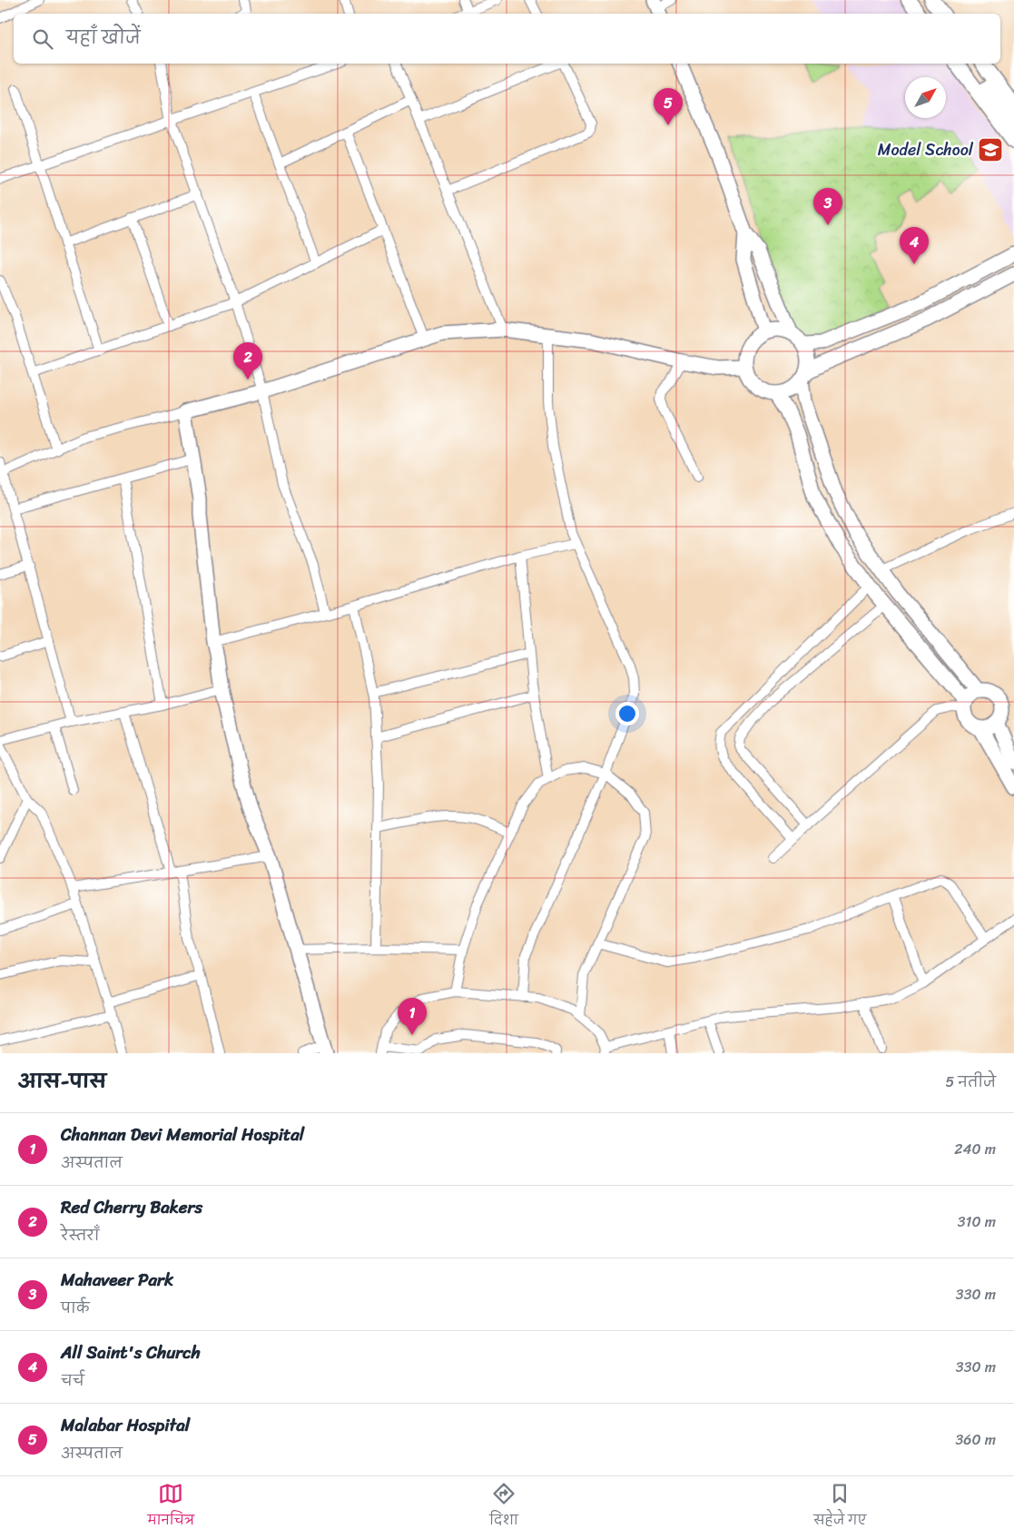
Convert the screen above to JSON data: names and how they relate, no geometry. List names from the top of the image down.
{
  "places": {
    "school or university": ["Model School"]
  },
  "north": "top right",
  "page": {
    "search": "यहाँ खोजें",
    "pins": [
      "5",
      "3",
      "4",
      "2",
      "1"
    ],
    "heading": ["आस-पास", "5 नतीजे"],
    "list": [
      {
        "mark": "1",
        "name": "Channan Devi Memorial Hospital",
        "note": "अस्पताल",
        "value": "240 m"
      },
      {
        "mark": "2",
        "name": "Red Cherry Bakers",
        "note": "रेस्तराँ",
        "value": "310 m"
      },
      {
        "mark": "3",
        "name": "Mahaveer Park",
        "note": "पार्क",
        "value": "330 m"
      },
      {
        "mark": "4",
        "name": "All Saint's Church",
        "note": "चर्च",
        "value": "330 m"
      },
      {
        "mark": "5",
        "name": "Malabar Hospital",
        "note": "अस्पताल",
        "value": "360 m"
      }
    ],
    "nav": ["मानचित्र", "दिशा", "सहेजे गए"]
  }
}
